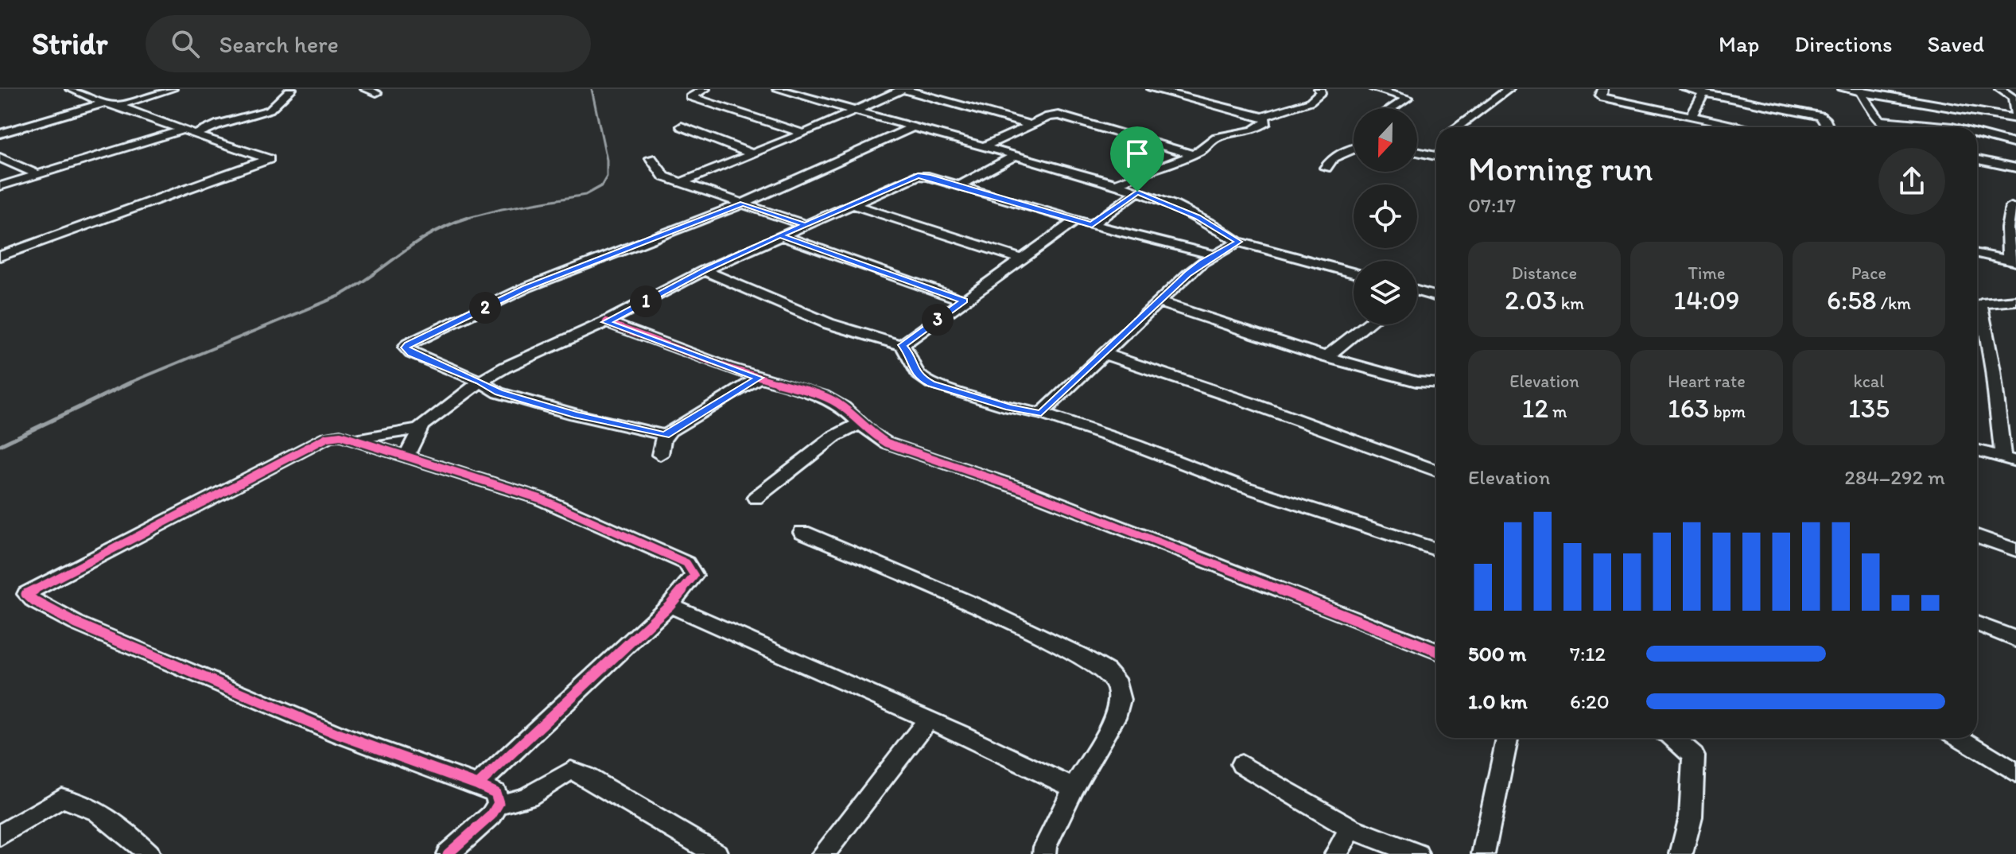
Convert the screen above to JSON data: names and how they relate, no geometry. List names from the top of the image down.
{
  "north": "bottom",
  "page": {
    "header": "Stridr",
    "search": "Search here",
    "nav": ["Map", "Directions", "Saved"],
    "heading": ["Morning run", "07:17"],
    "stats": [
      ["Distance", "2.03 km"],
      ["Time", "14:09"],
      ["Pace", "6:58 /km"],
      ["Elevation", "12 m"],
      ["Heart rate", "163 bpm"],
      ["kcal", "135"]
    ],
    "pins": ["1", "2", "3"],
    "chart": ["Elevation", "284–292 m"],
    "list": [
      {
        "name": "500 m",
        "note": "7:12"
      },
      {
        "name": "1.0 km",
        "note": "6:20"
      }
    ]
  }
}
